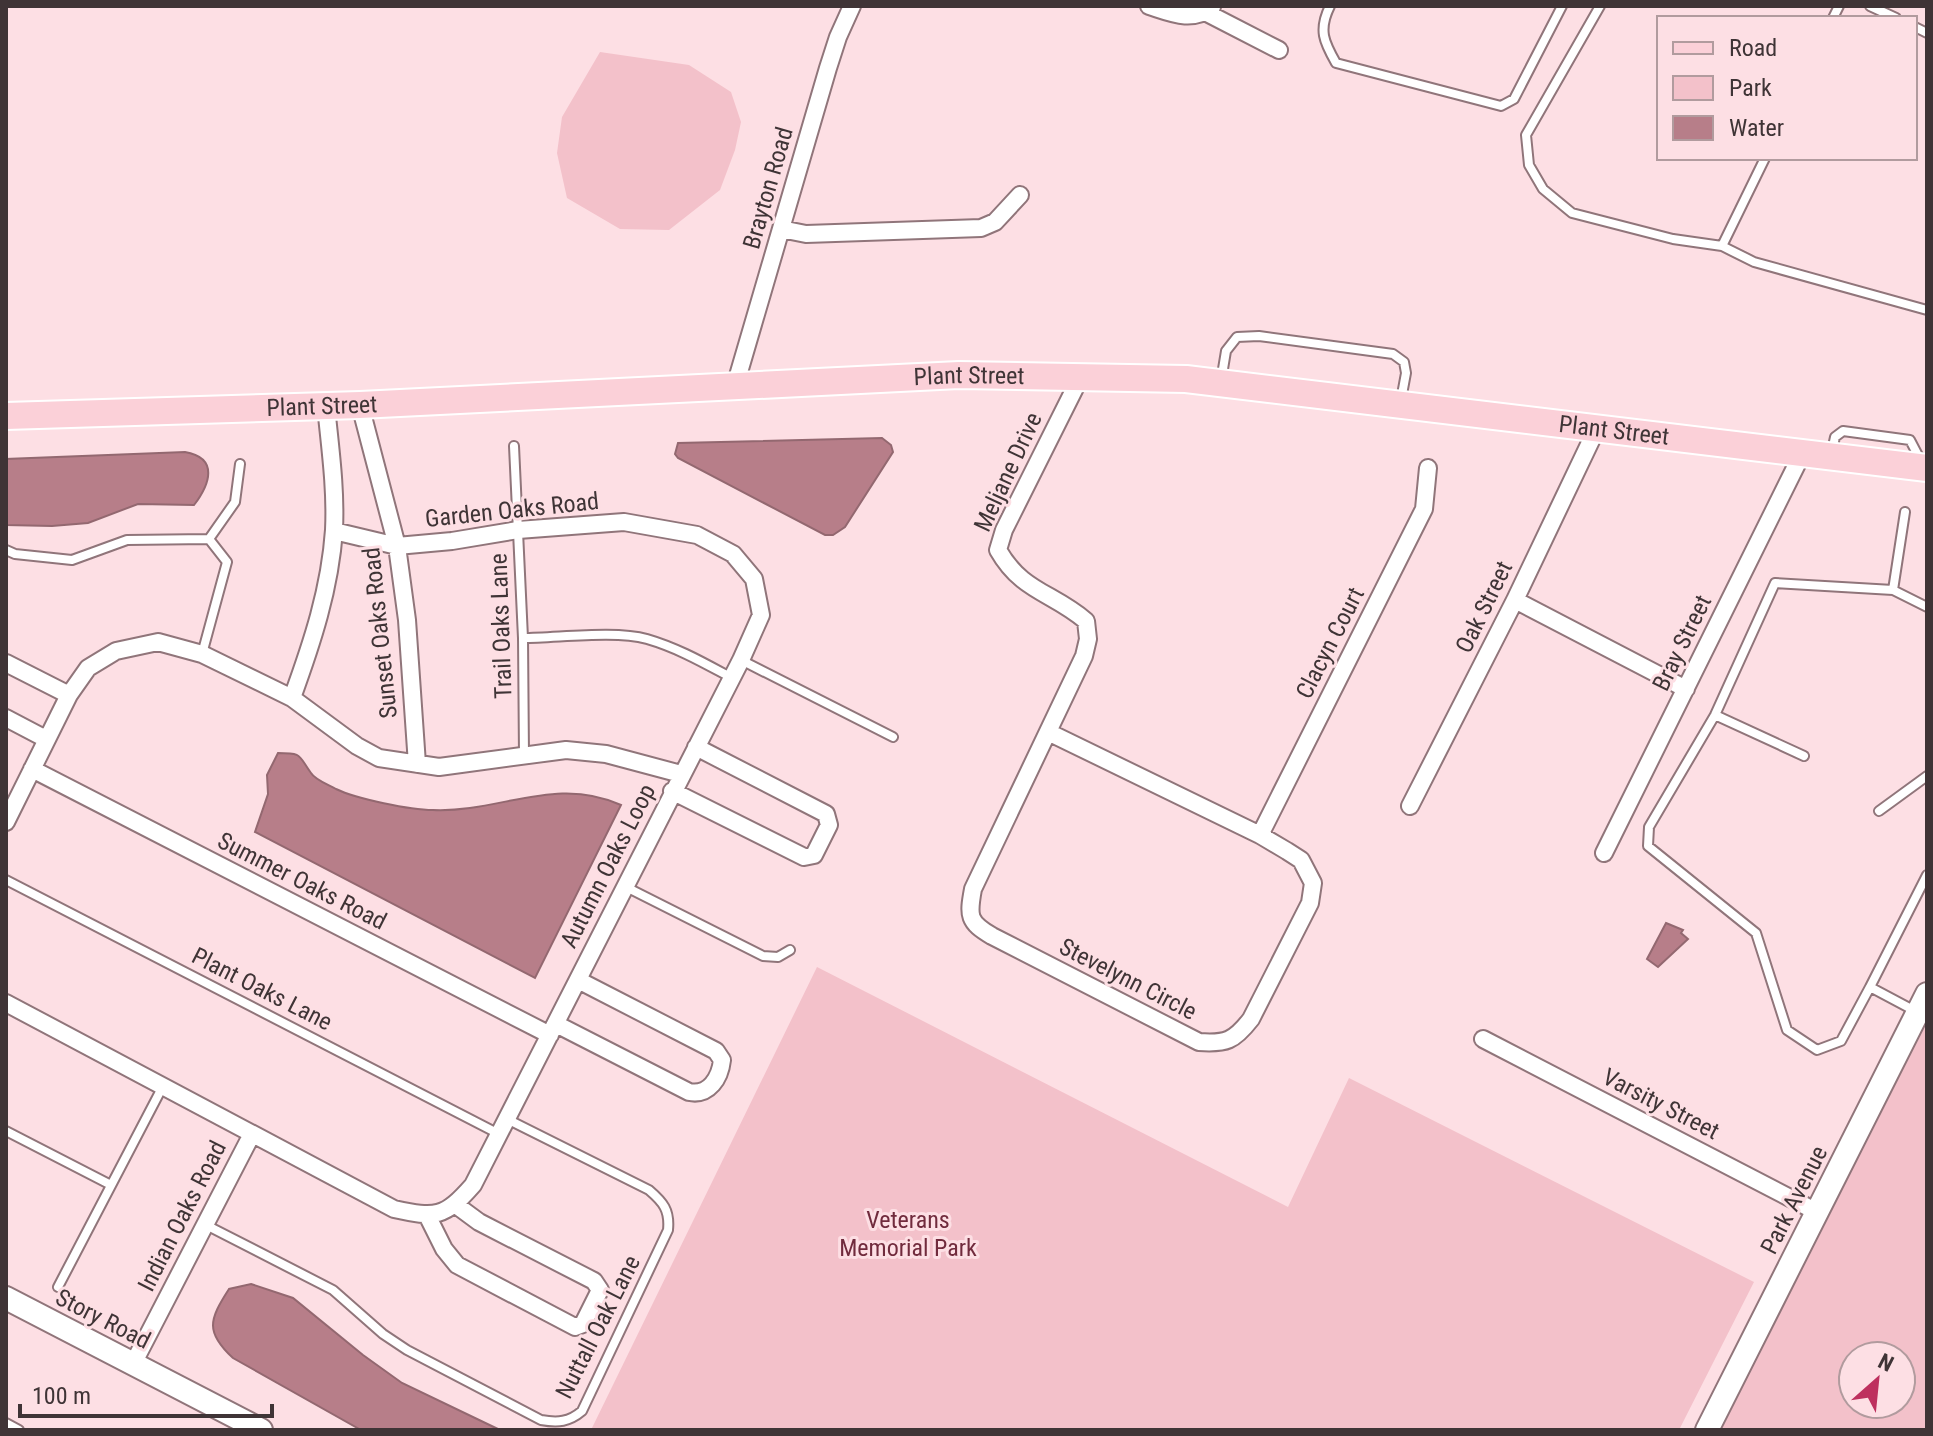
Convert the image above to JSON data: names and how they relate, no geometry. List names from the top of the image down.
{
  "streets": {
    "main road": ["Plant Street"],
    "street": [
      "Brayton Road",
      "Meljane Drive",
      "Garden Oaks Road",
      "Oak Street",
      "Sunset Oaks Road",
      "Clacyn Court",
      "Bray Street",
      "Autumn Oaks Loop",
      "Summer Oaks Road",
      "Stevelynn Circle",
      "Varsity Street",
      "Park Avenue",
      "Indian Oaks Road",
      "Story Road"
    ],
    "lane": ["Trail Oaks Lane", "Plant Oaks Lane", "Nuttall Oak Lane"]
  },
  "crossings": [
    ["Brayton Road", "Plant Street"],
    ["Plant Street", "Meljane Drive"],
    ["Plant Street", "Oak Street"],
    ["Plant Street", "Sunset Oaks Road"],
    ["Plant Street", "Bray Street"],
    ["Meljane Drive", "Stevelynn Circle"],
    ["Garden Oaks Road", "Trail Oaks Lane"],
    ["Garden Oaks Road", "Sunset Oaks Road"],
    ["Garden Oaks Road", "Autumn Oaks Loop"],
    ["Trail Oaks Lane", "Autumn Oaks Loop"],
    ["Sunset Oaks Road", "Autumn Oaks Loop"],
    ["Clacyn Court", "Stevelynn Circle"],
    ["Autumn Oaks Loop", "Summer Oaks Road"],
    ["Autumn Oaks Loop", "Plant Oaks Lane"],
    ["Autumn Oaks Loop", "Nuttall Oak Lane"],
    ["Plant Oaks Lane", "Nuttall Oak Lane"],
    ["Varsity Street", "Park Avenue"],
    ["Indian Oaks Road", "Story Road"],
    ["Indian Oaks Road", "Nuttall Oak Lane"]
  ],
  "parks": ["Veterans Memorial Park"],
  "legend": ["Road", "Park", "Water"],
  "scale_bar": "100 m",
  "north": "top right"
}
